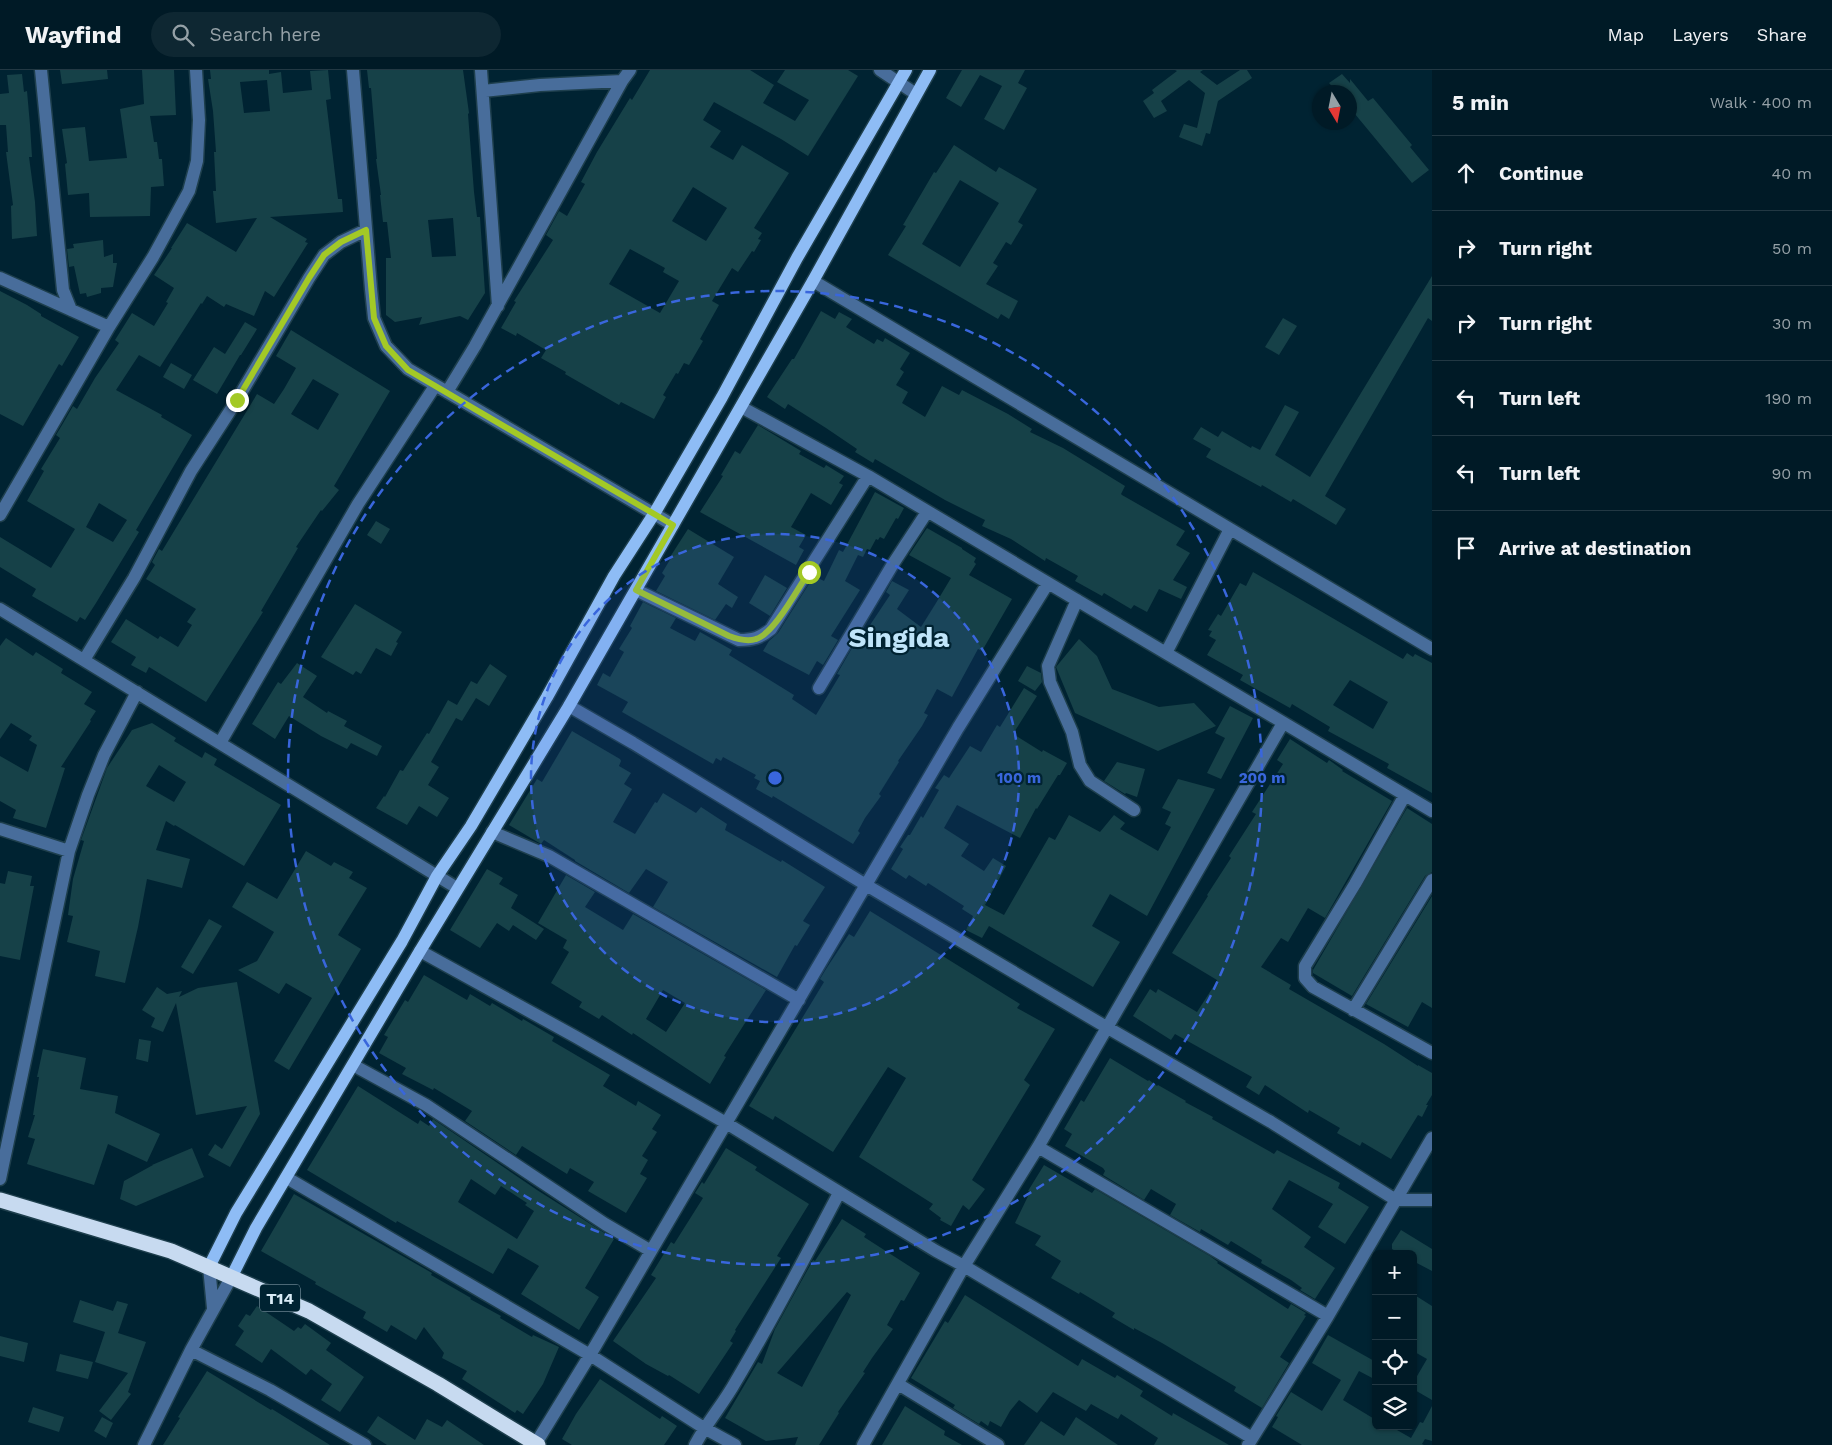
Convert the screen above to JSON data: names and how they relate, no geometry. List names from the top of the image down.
{
  "streets": {
    "highway": ["T14"]
  },
  "districts": ["Singida"],
  "north": "bottom",
  "page": {
    "header": "Wayfind",
    "search": "Search here",
    "nav": ["Map", "Layers", "Share"],
    "heading": ["5 min", "Walk · 400 m"],
    "list": [
      ["Continue", "40 m"],
      ["Turn right", "50 m"],
      ["Turn right", "30 m"],
      ["Turn left", "190 m"],
      ["Turn left", "90 m"],
      "Arrive at destination"
    ],
    "map_buttons": ["+", "−"]
  },
  "rings": ["100 m", "200 m"]
}
